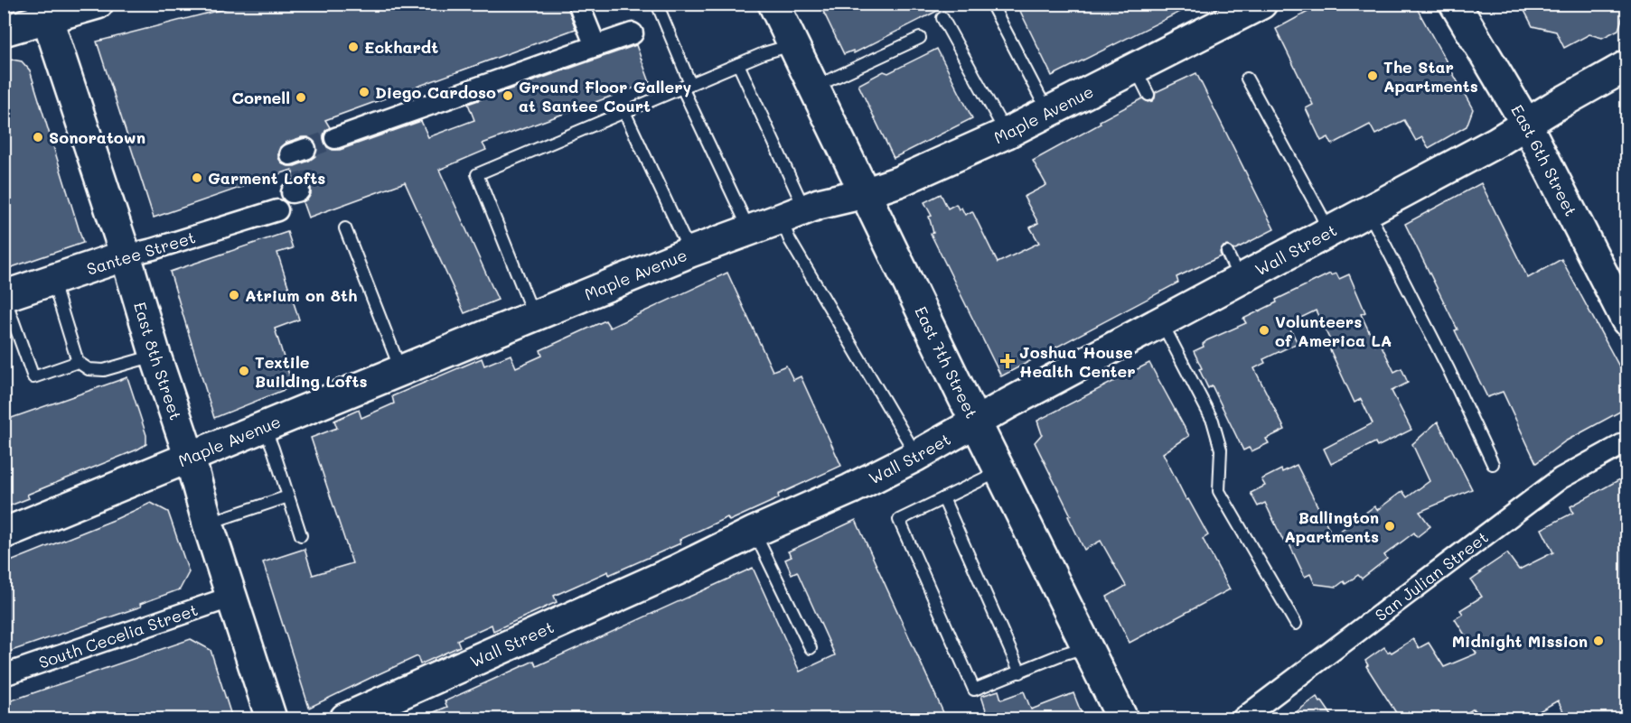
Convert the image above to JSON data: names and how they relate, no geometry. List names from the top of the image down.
{
  "streets": {
    "street": [
      "Maple Avenue",
      "East 6th Street",
      "Wall Street",
      "Santee Street",
      "East 8th Street",
      "East 7th Street",
      "San Julian Street",
      "South Cecelia Street"
    ]
  },
  "crossings": [
    ["Maple Avenue", "East 8th Street"],
    ["Maple Avenue", "East 7th Street"],
    ["East 6th Street", "Wall Street"],
    ["Wall Street", "East 7th Street"],
    ["Santee Street", "East 8th Street"],
    ["East 8th Street", "South Cecelia Street"]
  ],
  "places": {
    "other": [
      "Eckhardt",
      "The Star Apartments",
      "Diego Cardoso",
      "Ground Floor Gallery at Santee Court",
      "Cornell",
      "Sonoratown",
      "Garment Lofts",
      "Atrium on 8th",
      "Volunteers of America LA",
      "Textile Building Lofts",
      "Ballington Apartments",
      "Midnight Mission"
    ],
    "health": ["Joshua House Health Center"]
  }
}
